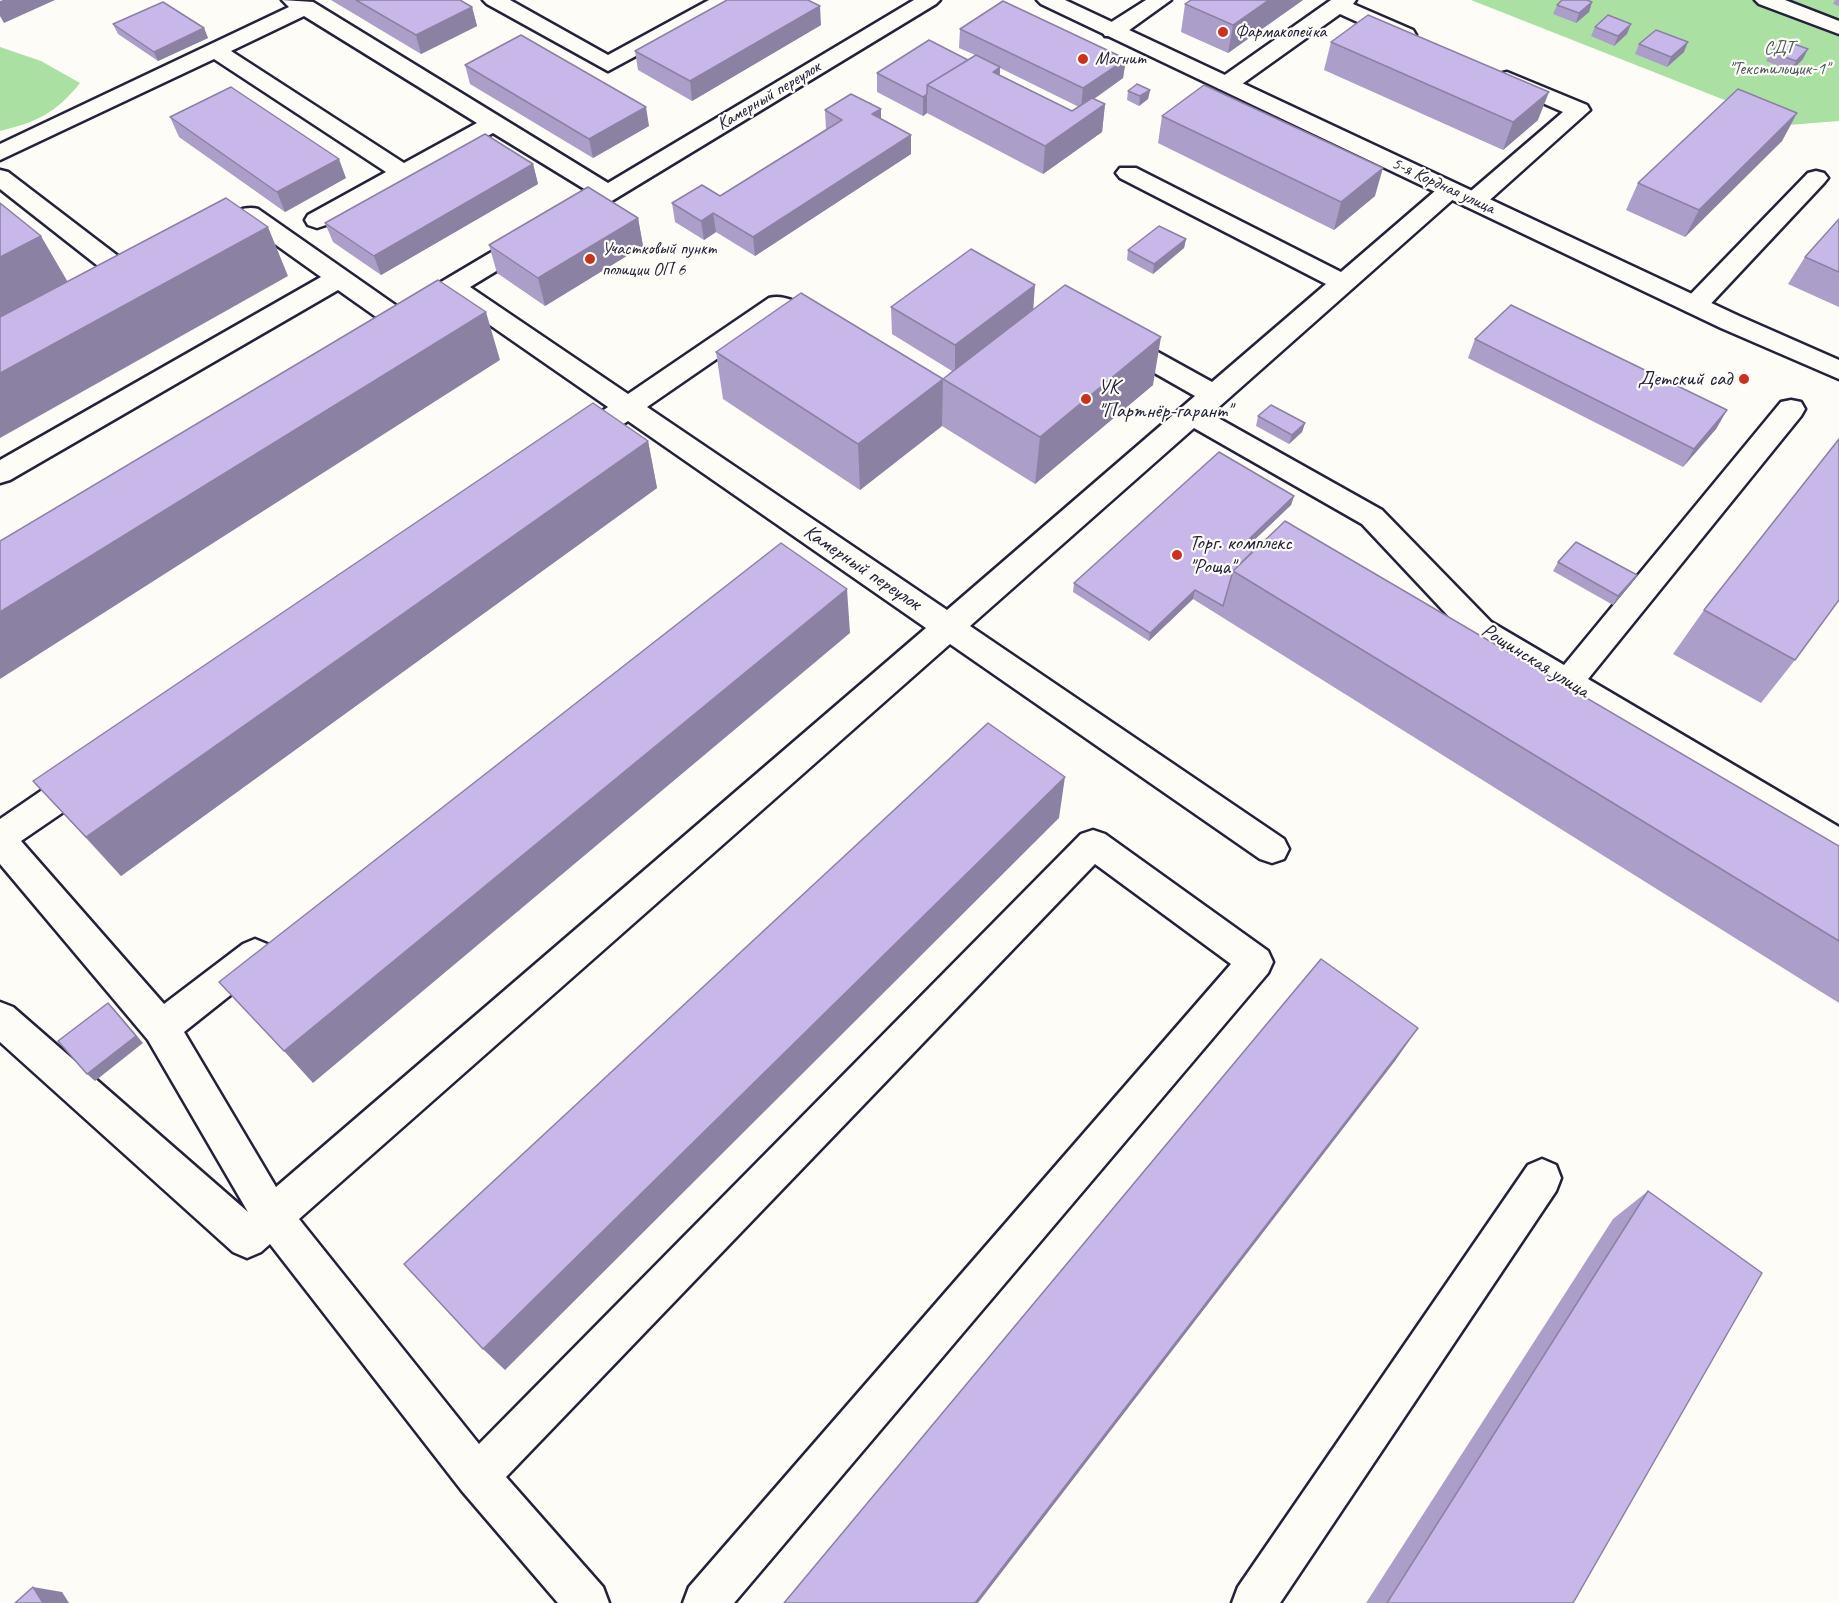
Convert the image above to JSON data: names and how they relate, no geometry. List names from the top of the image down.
{
  "streets": {
    "street": ["Камерный переулок", "5-я Кордная улица", "Рощинская улица"]
  },
  "parks": ["СДТ \"Текстильщик-1\""],
  "places": [
    "Фармакопейка",
    "Магнит",
    "Участковый пункт полиции ОП 6",
    "Детский сад",
    "УК \"Партнёр-гарант\"",
    "Торг. комплекс \"Роща\""
  ]
}
